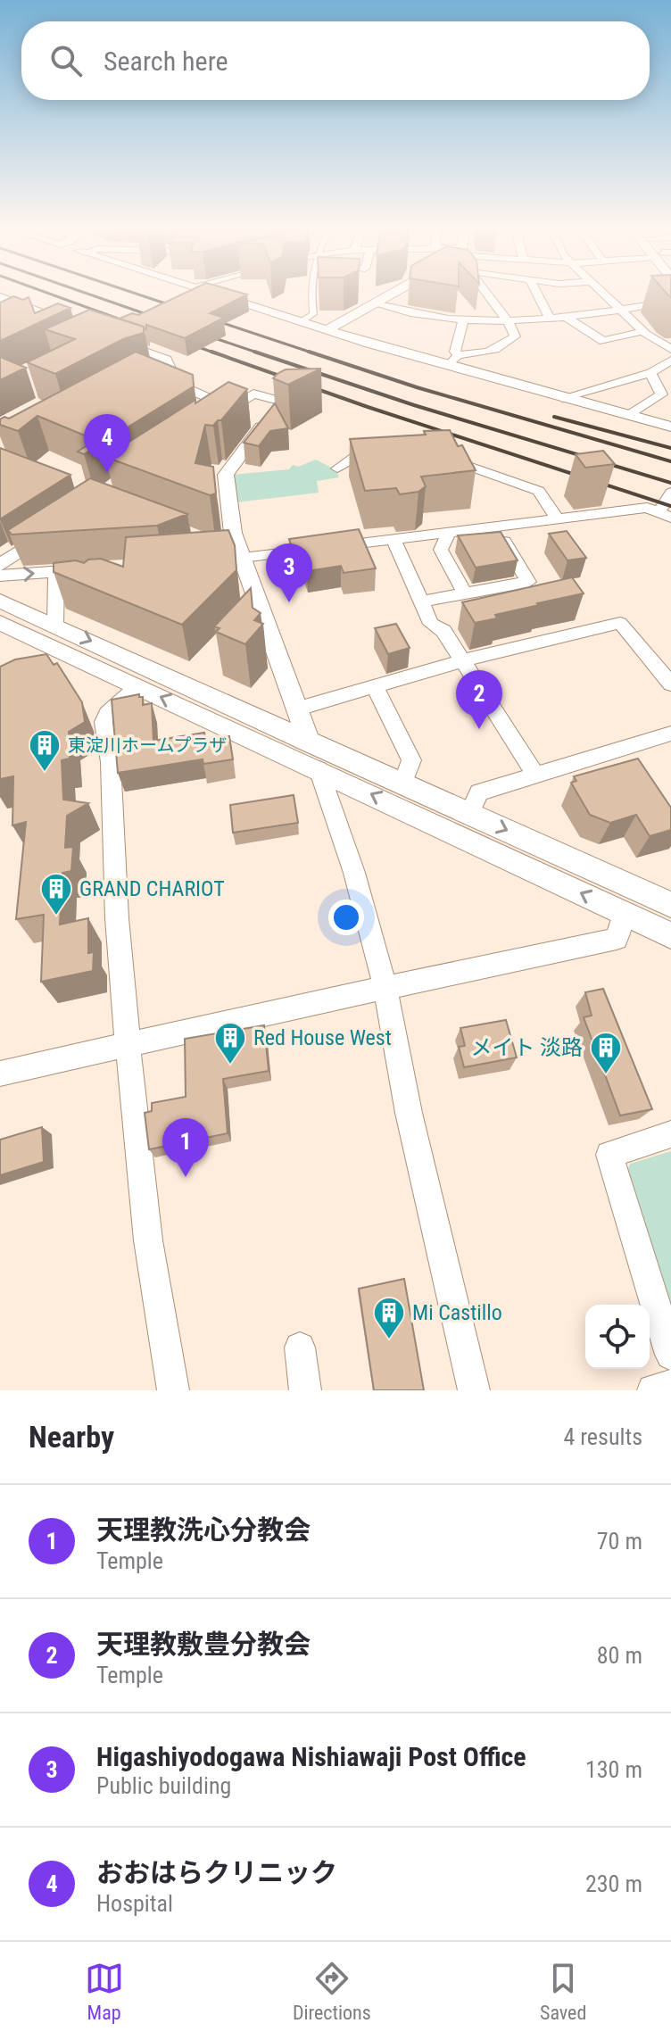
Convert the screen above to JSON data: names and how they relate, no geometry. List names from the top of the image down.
{
  "places": {
    "building": [
      "東淀川ホームプラザ",
      "GRAND CHARIOT",
      "Red House West",
      "メイト 淡路",
      "Mi Castillo"
    ]
  },
  "page": {
    "search": "Search here",
    "pins": [
      "4",
      "3",
      "2",
      "1"
    ],
    "heading": ["Nearby", "4 results"],
    "list": [
      {
        "mark": "1",
        "name": "天理教洗心分教会",
        "note": "Temple",
        "value": "70 m"
      },
      {
        "mark": "2",
        "name": "天理教敷豊分教会",
        "note": "Temple",
        "value": "80 m"
      },
      {
        "mark": "3",
        "name": "Higashiyodogawa Nishiawaji Post Office",
        "note": "Public building",
        "value": "130 m"
      },
      {
        "mark": "4",
        "name": "おおはらクリニック",
        "note": "Hospital",
        "value": "230 m"
      }
    ],
    "nav": ["Map", "Directions", "Saved"]
  }
}
